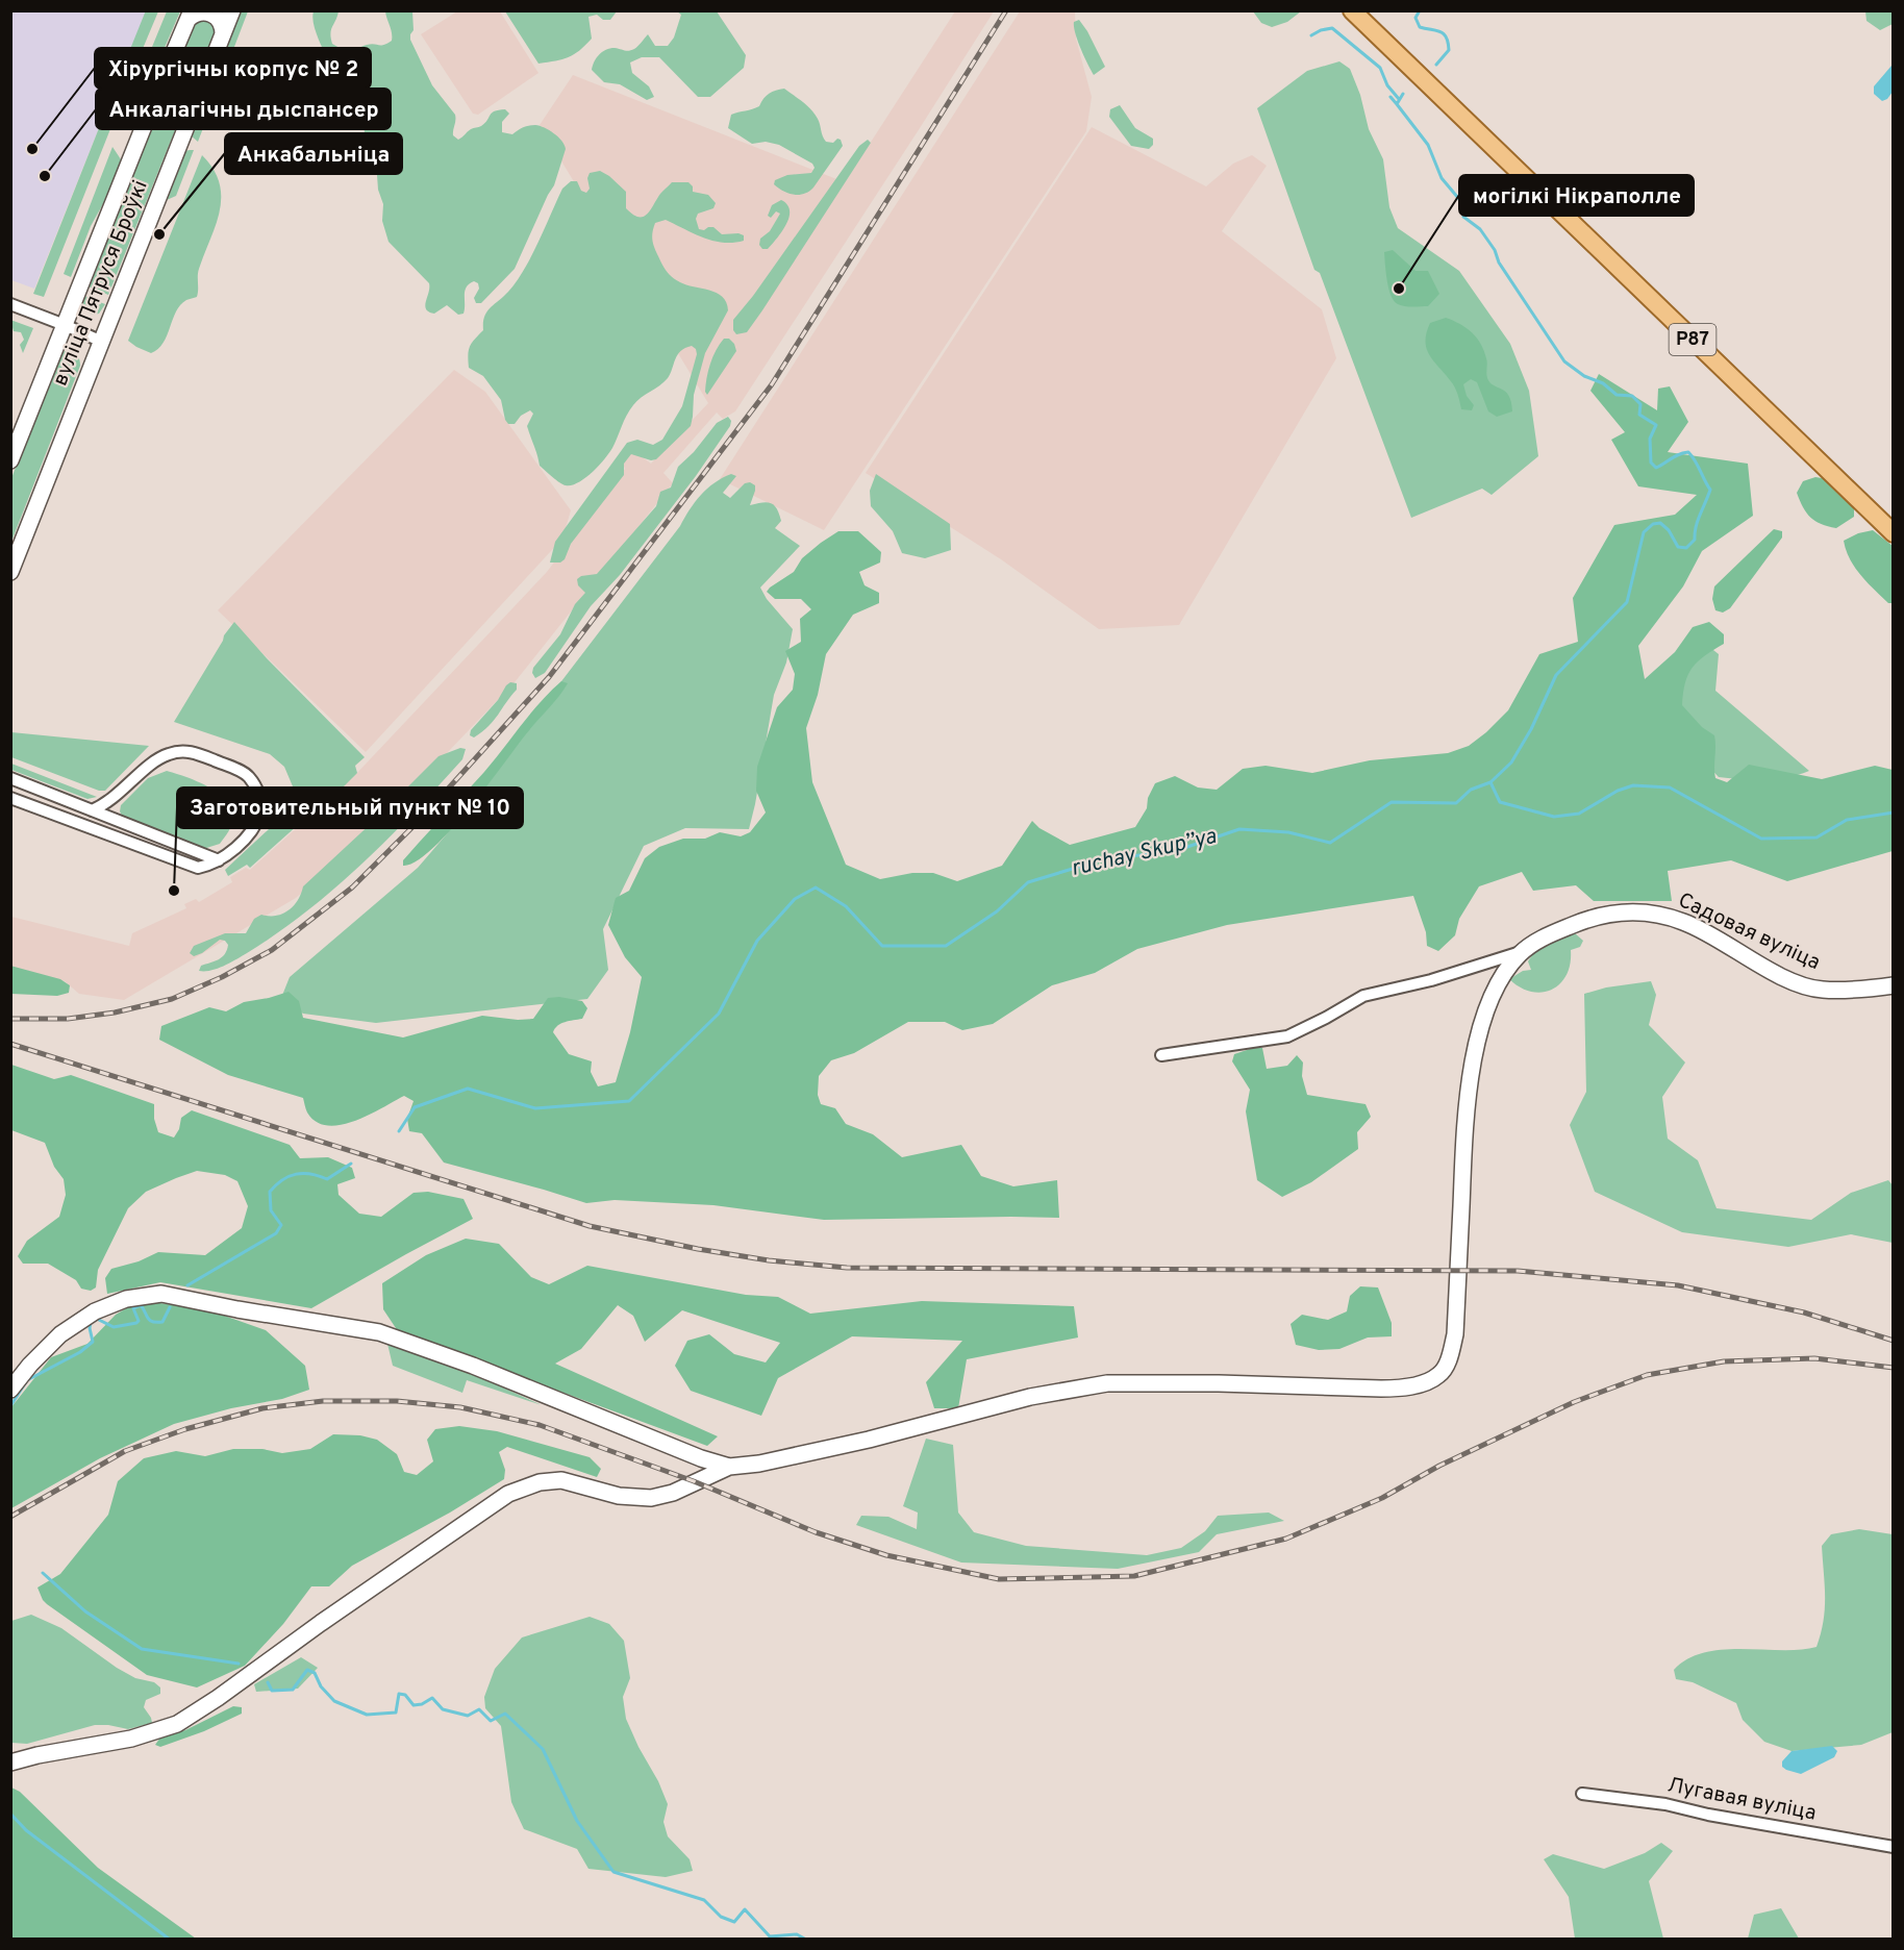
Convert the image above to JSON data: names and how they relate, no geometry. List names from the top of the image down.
{
  "streets": {
    "main road": ["Р87"],
    "street": ["вуліца Пятруся Броўкі", "Садовая вуліца", "Лугавая вуліца"]
  },
  "water": ["ruchay Skup’’ya"],
  "places": [
    "Хірургічны корпус № 2",
    "Анкалагічны дыспансер",
    "Анкабальніца",
    "могілкі Нікраполле",
    "Заготовительный пункт № 10"
  ]
}
